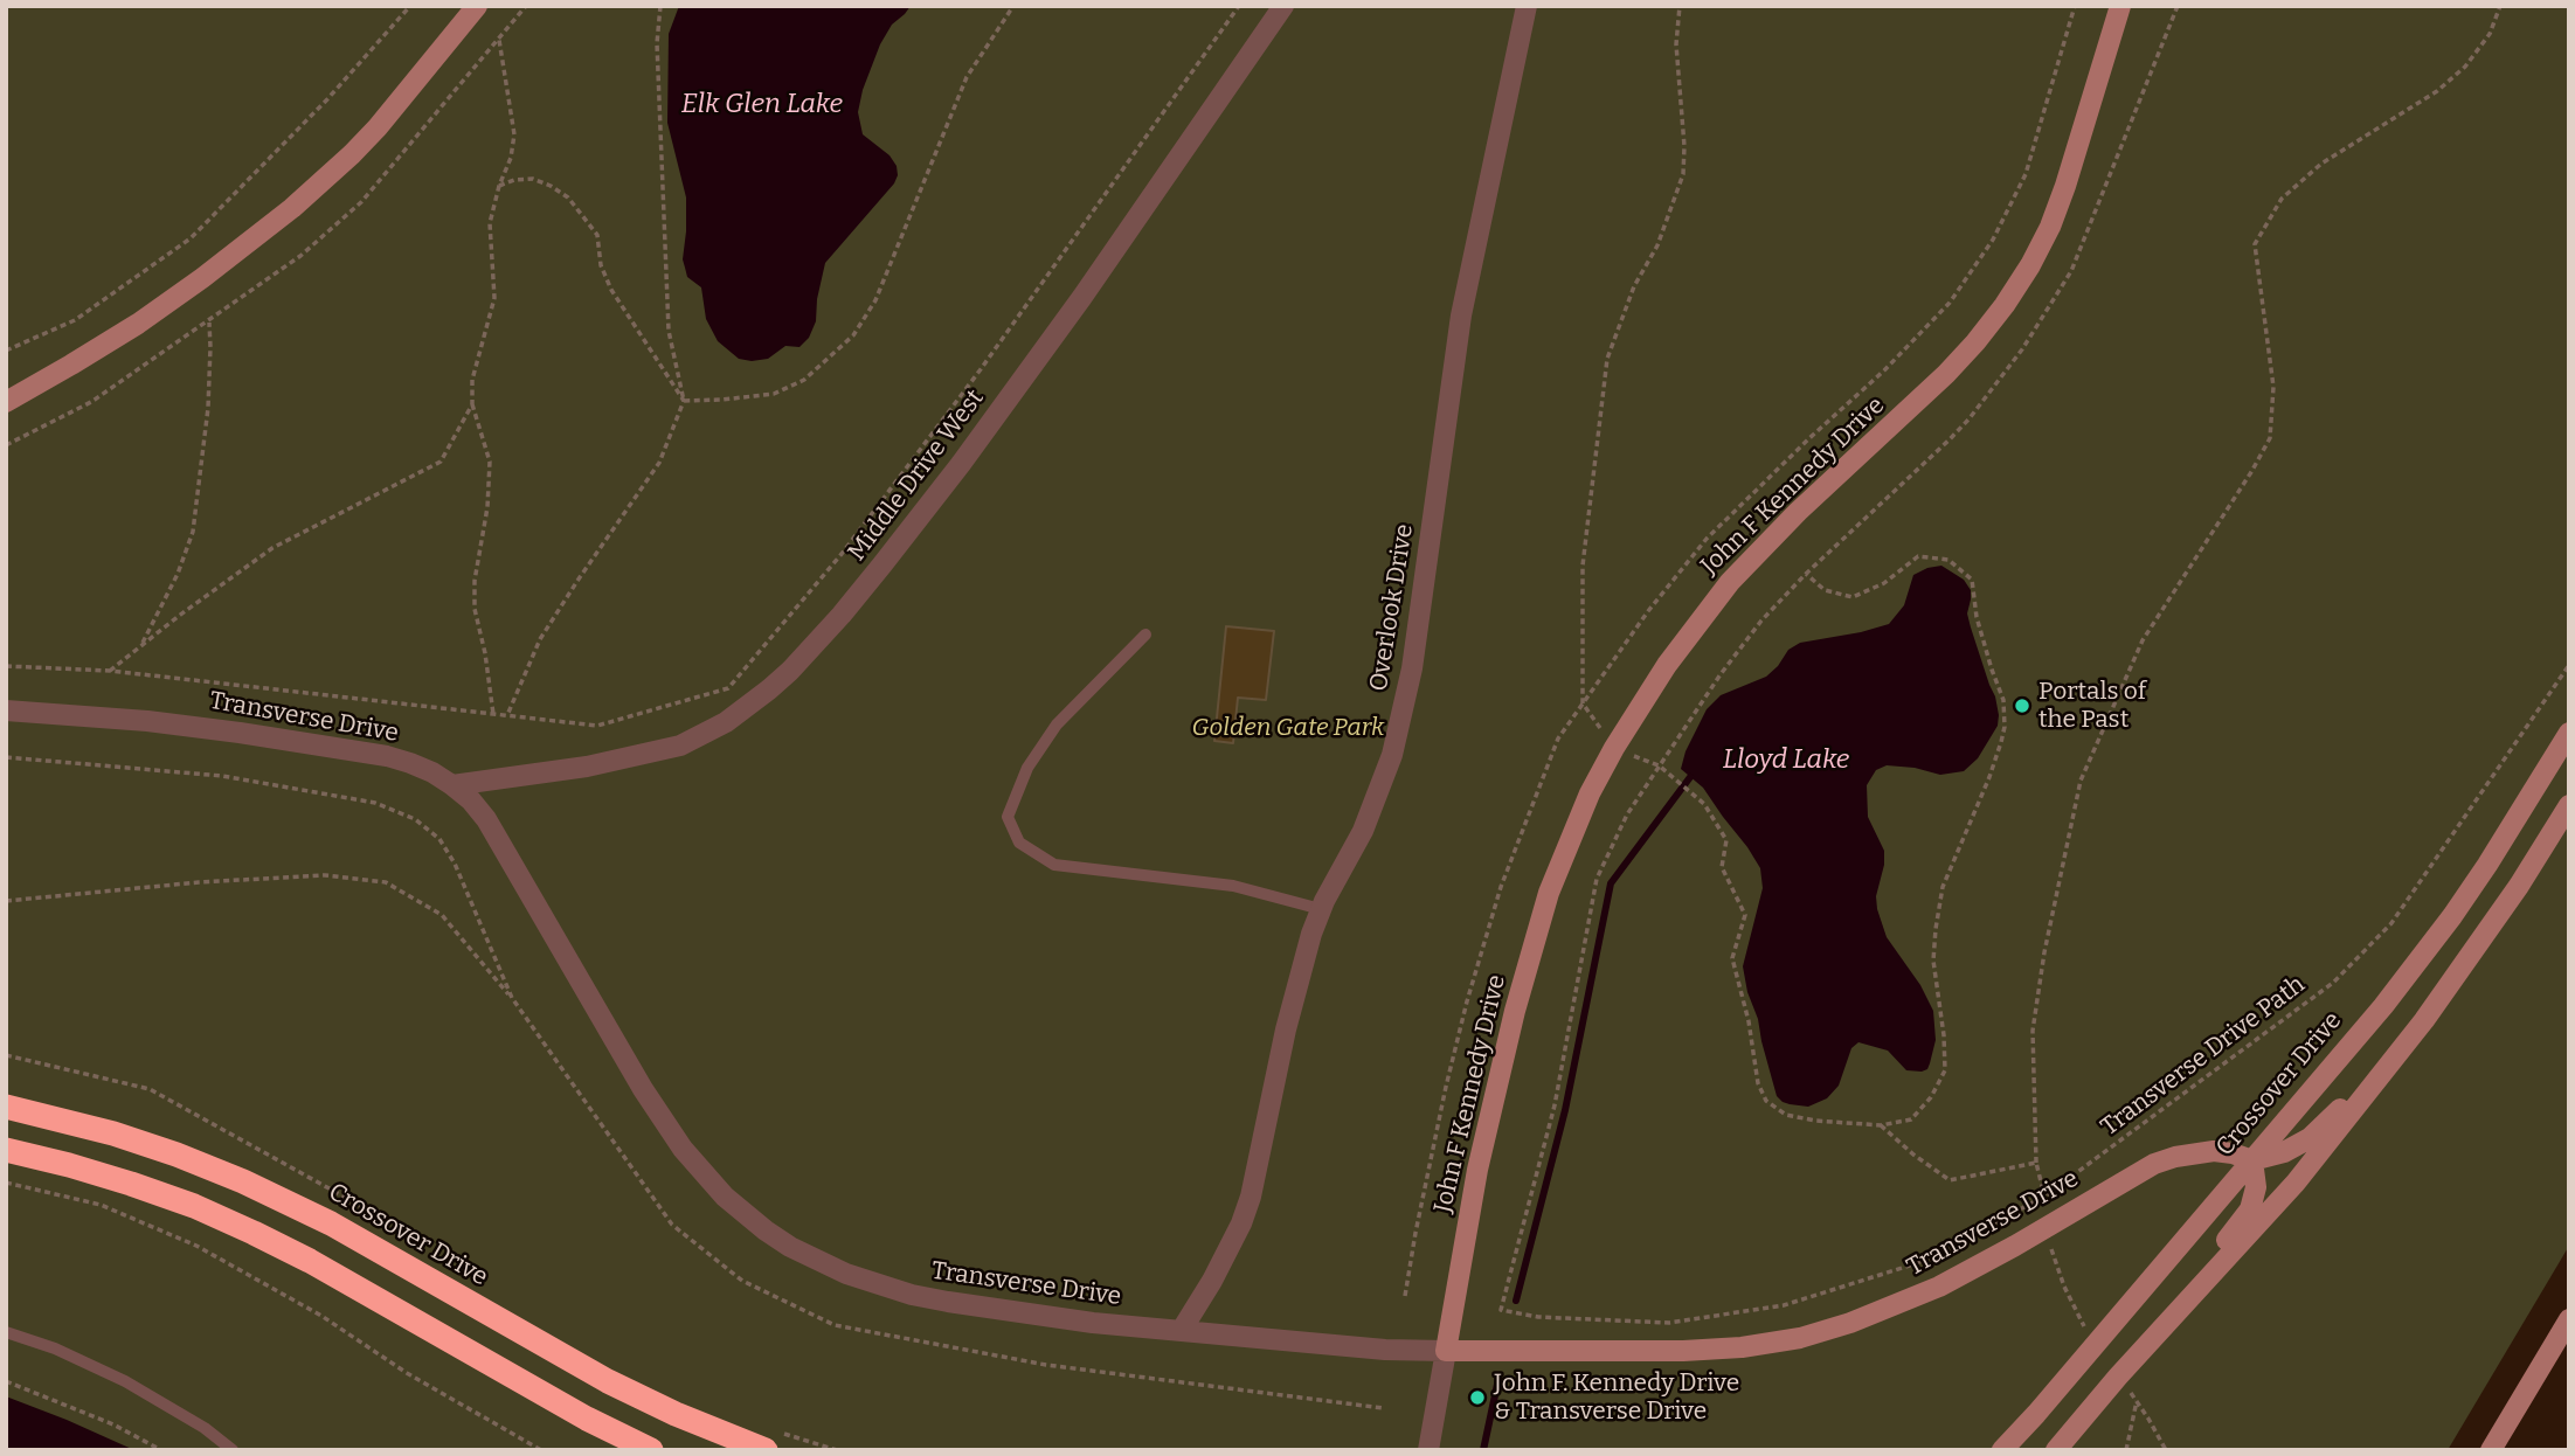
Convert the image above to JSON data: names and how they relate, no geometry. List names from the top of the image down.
{
  "streets": {
    "highway": ["Crossover Drive"],
    "street": [
      "Middle Drive West",
      "John F Kennedy Drive",
      "Overlook Drive",
      "Transverse Drive"
    ],
    "path": ["Transverse Drive Path"]
  },
  "crossings": [
    ["Middle Drive West", "Transverse Drive"],
    ["John F Kennedy Drive", "Transverse Drive"],
    ["Overlook Drive", "Transverse Drive"],
    ["Transverse Drive", "Crossover Drive"]
  ],
  "water": ["Elk Glen Lake", "Lloyd Lake"],
  "parks": ["Golden Gate Park"],
  "places": ["Portals of the Past", "John F. Kennedy Drive & Transverse Drive"]
}
